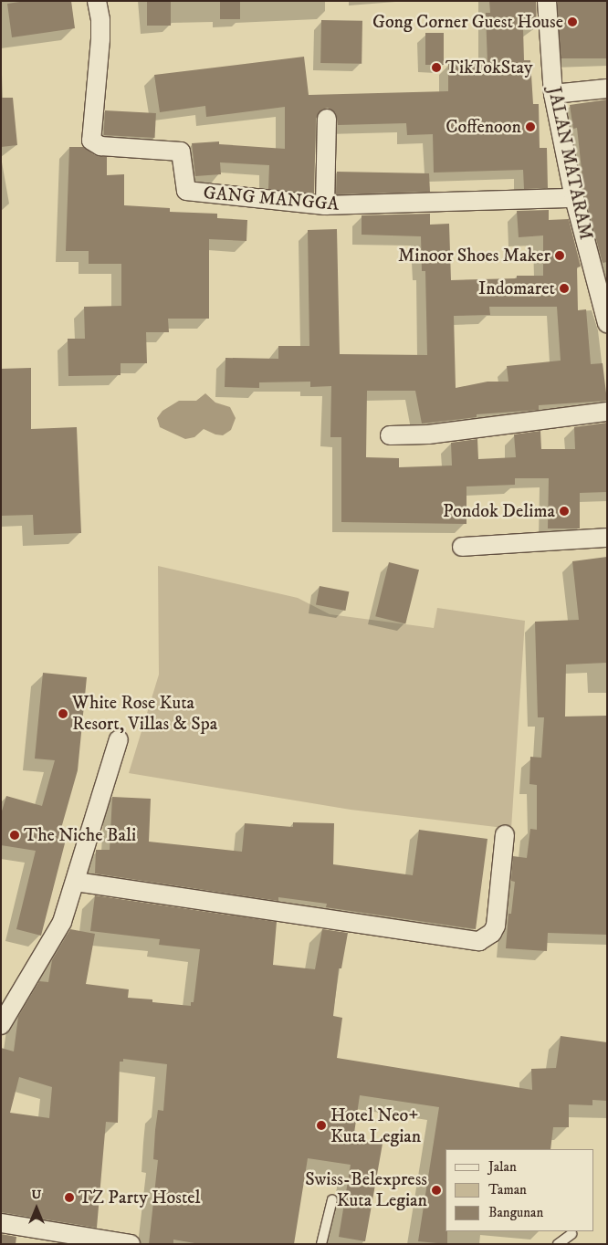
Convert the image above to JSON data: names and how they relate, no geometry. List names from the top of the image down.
{
  "streets": {
    "street": ["JALAN MATARAM", "GANG MANGGA"]
  },
  "crossings": [
    ["JALAN MATARAM", "GANG MANGGA"]
  ],
  "places": [
    "Gong Corner Guest House",
    "TikTokStay",
    "Coffenoon",
    "Minoor Shoes Maker",
    "Indomaret",
    "Pondok Delima",
    "White Rose Kuta Resort, Villas & Spa",
    "The Niche Bali",
    "Hotel Neo+ Kuta Legian",
    "Swiss-Belexpress Kuta Legian",
    "TZ Party Hostel"
  ],
  "legend": ["Jalan", "Taman", "Bangunan"],
  "north": "top"
}
